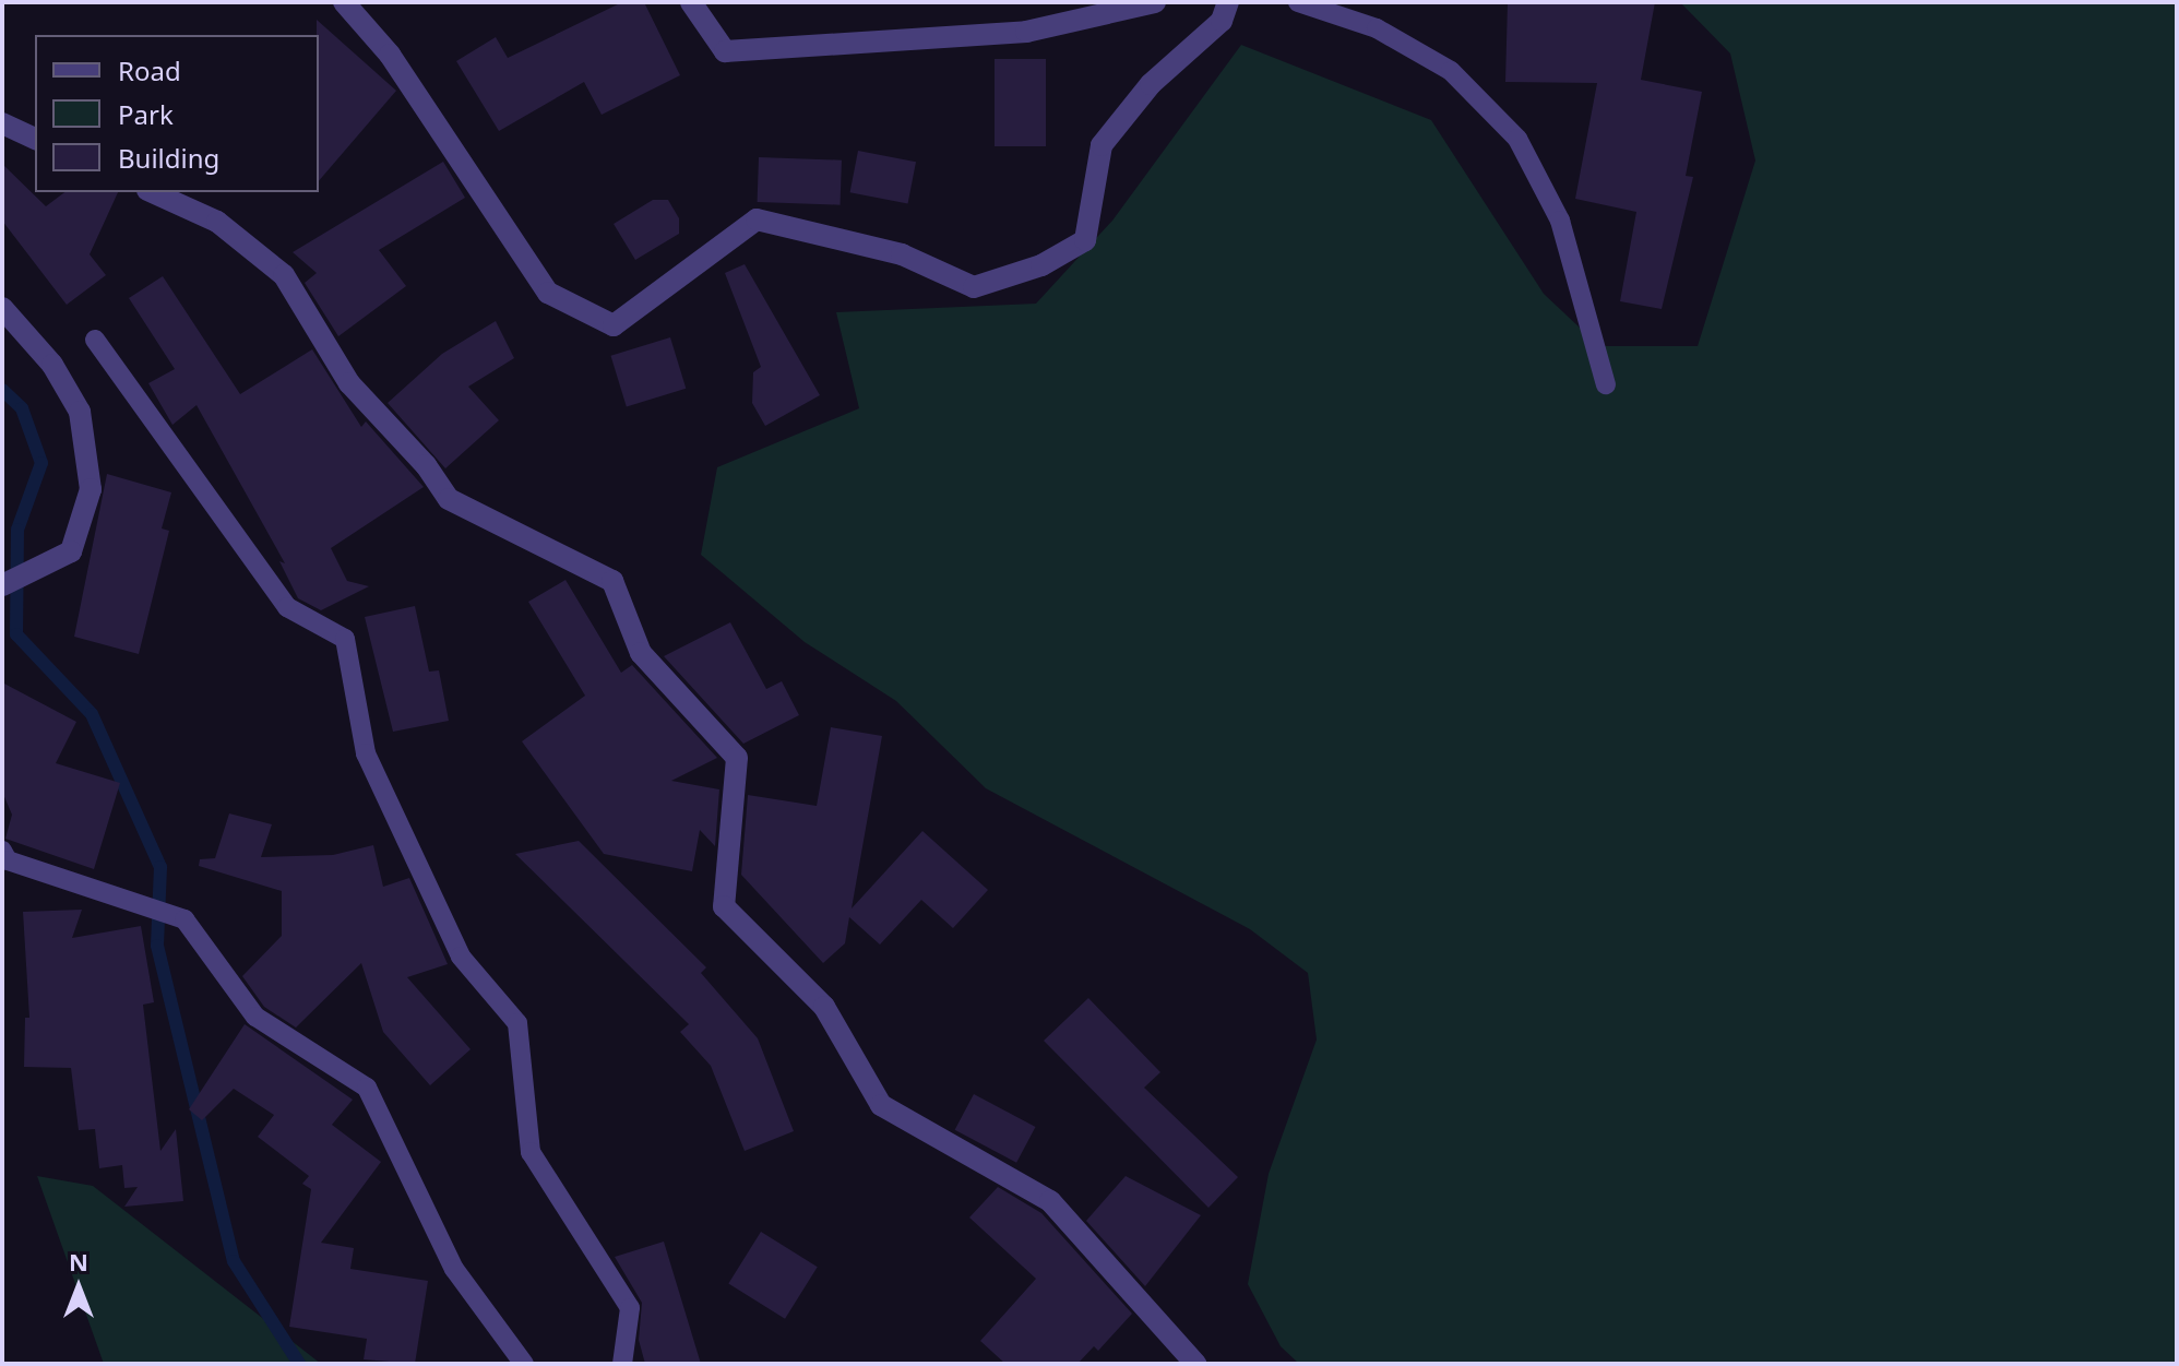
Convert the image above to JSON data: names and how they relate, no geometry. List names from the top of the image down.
{
  "legend": ["Road", "Park", "Building"],
  "north": "top"
}
